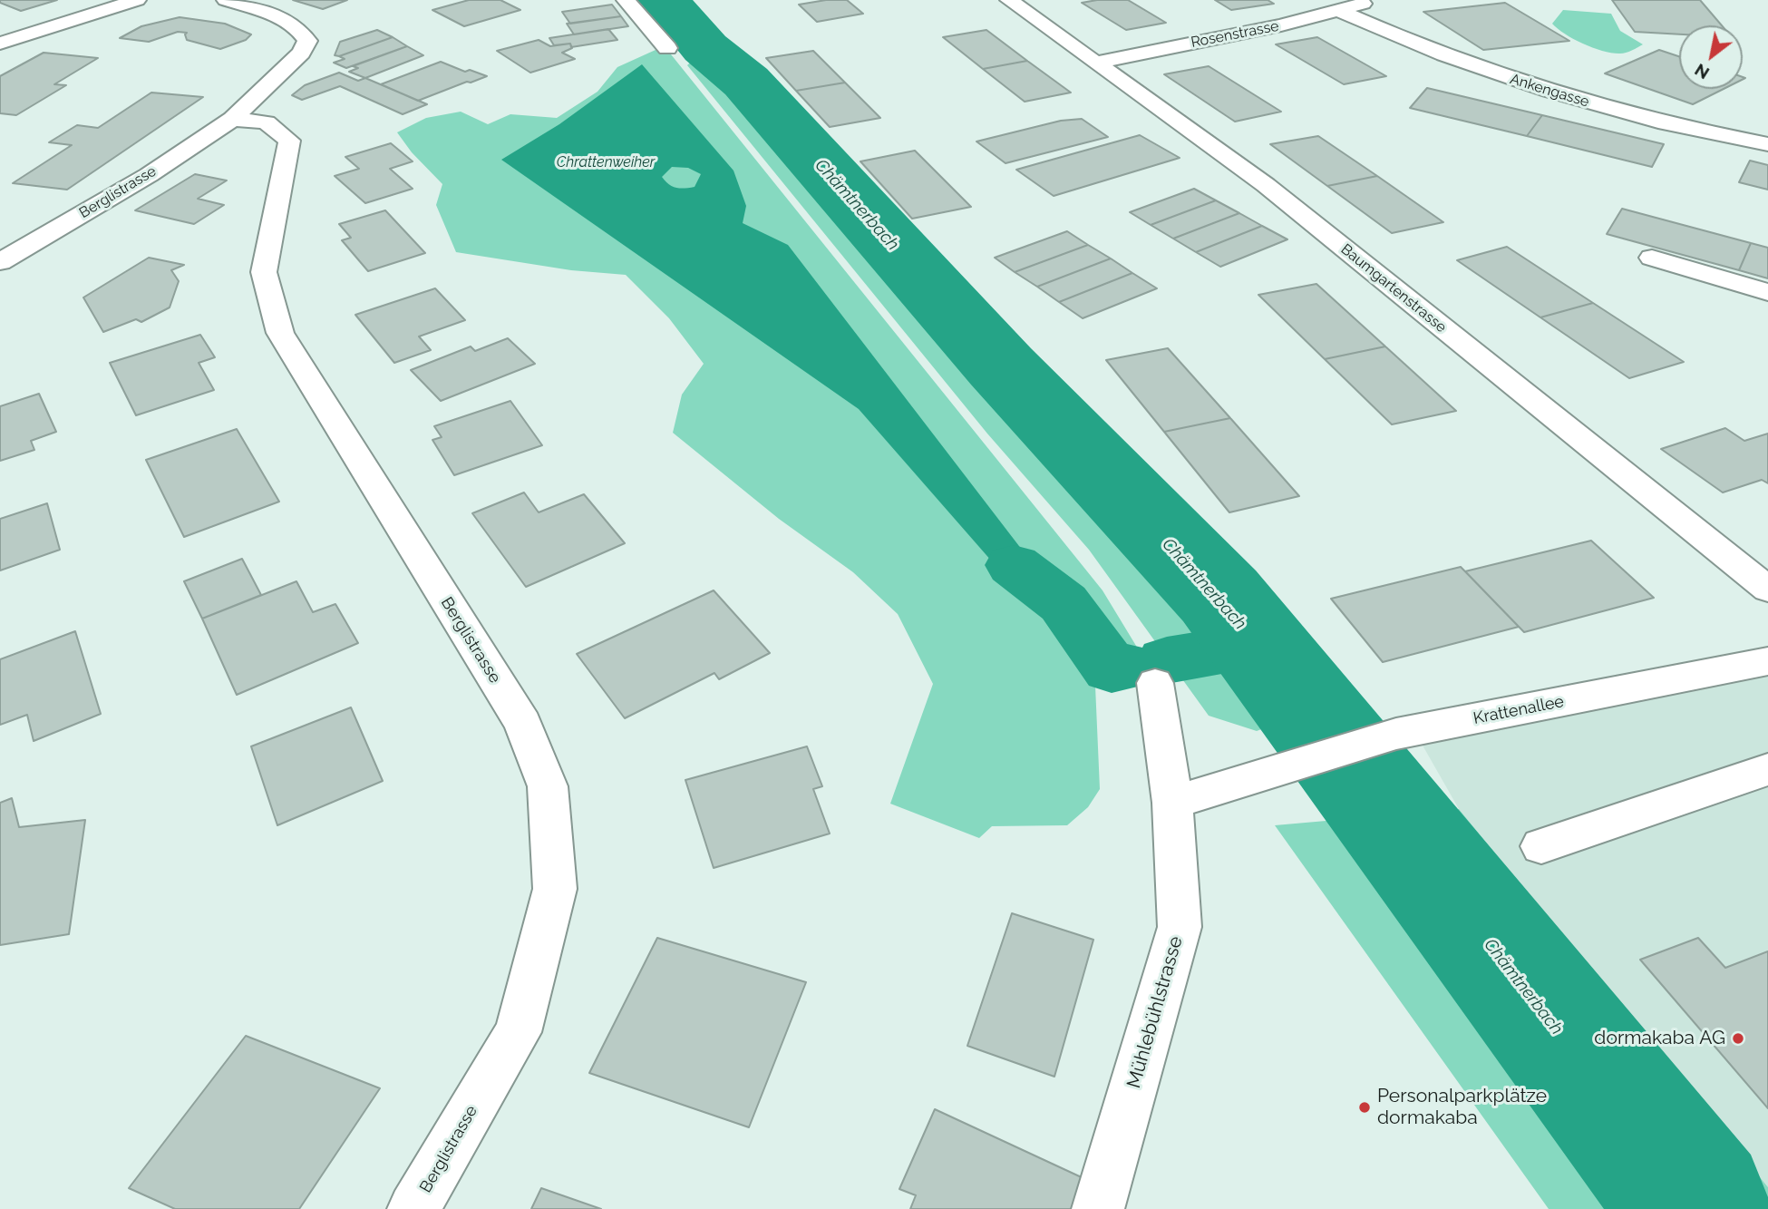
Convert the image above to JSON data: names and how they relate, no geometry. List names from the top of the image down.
{
  "streets": {
    "street": [
      "Rosenstrasse",
      "Ankengasse",
      "Berglistrasse",
      "Baumgartenstrasse",
      "Krattenallee",
      "Mühlebühlstrasse"
    ]
  },
  "crossings": [
    ["Rosenstrasse", "Ankengasse"],
    ["Rosenstrasse", "Baumgartenstrasse"],
    ["Krattenallee", "Mühlebühlstrasse"]
  ],
  "water": ["Chrattenweiher", "Chämtnerbach"],
  "places": ["dormakaba AG", "Personalparkplätze dormakaba"],
  "north": "bottom left"
}
